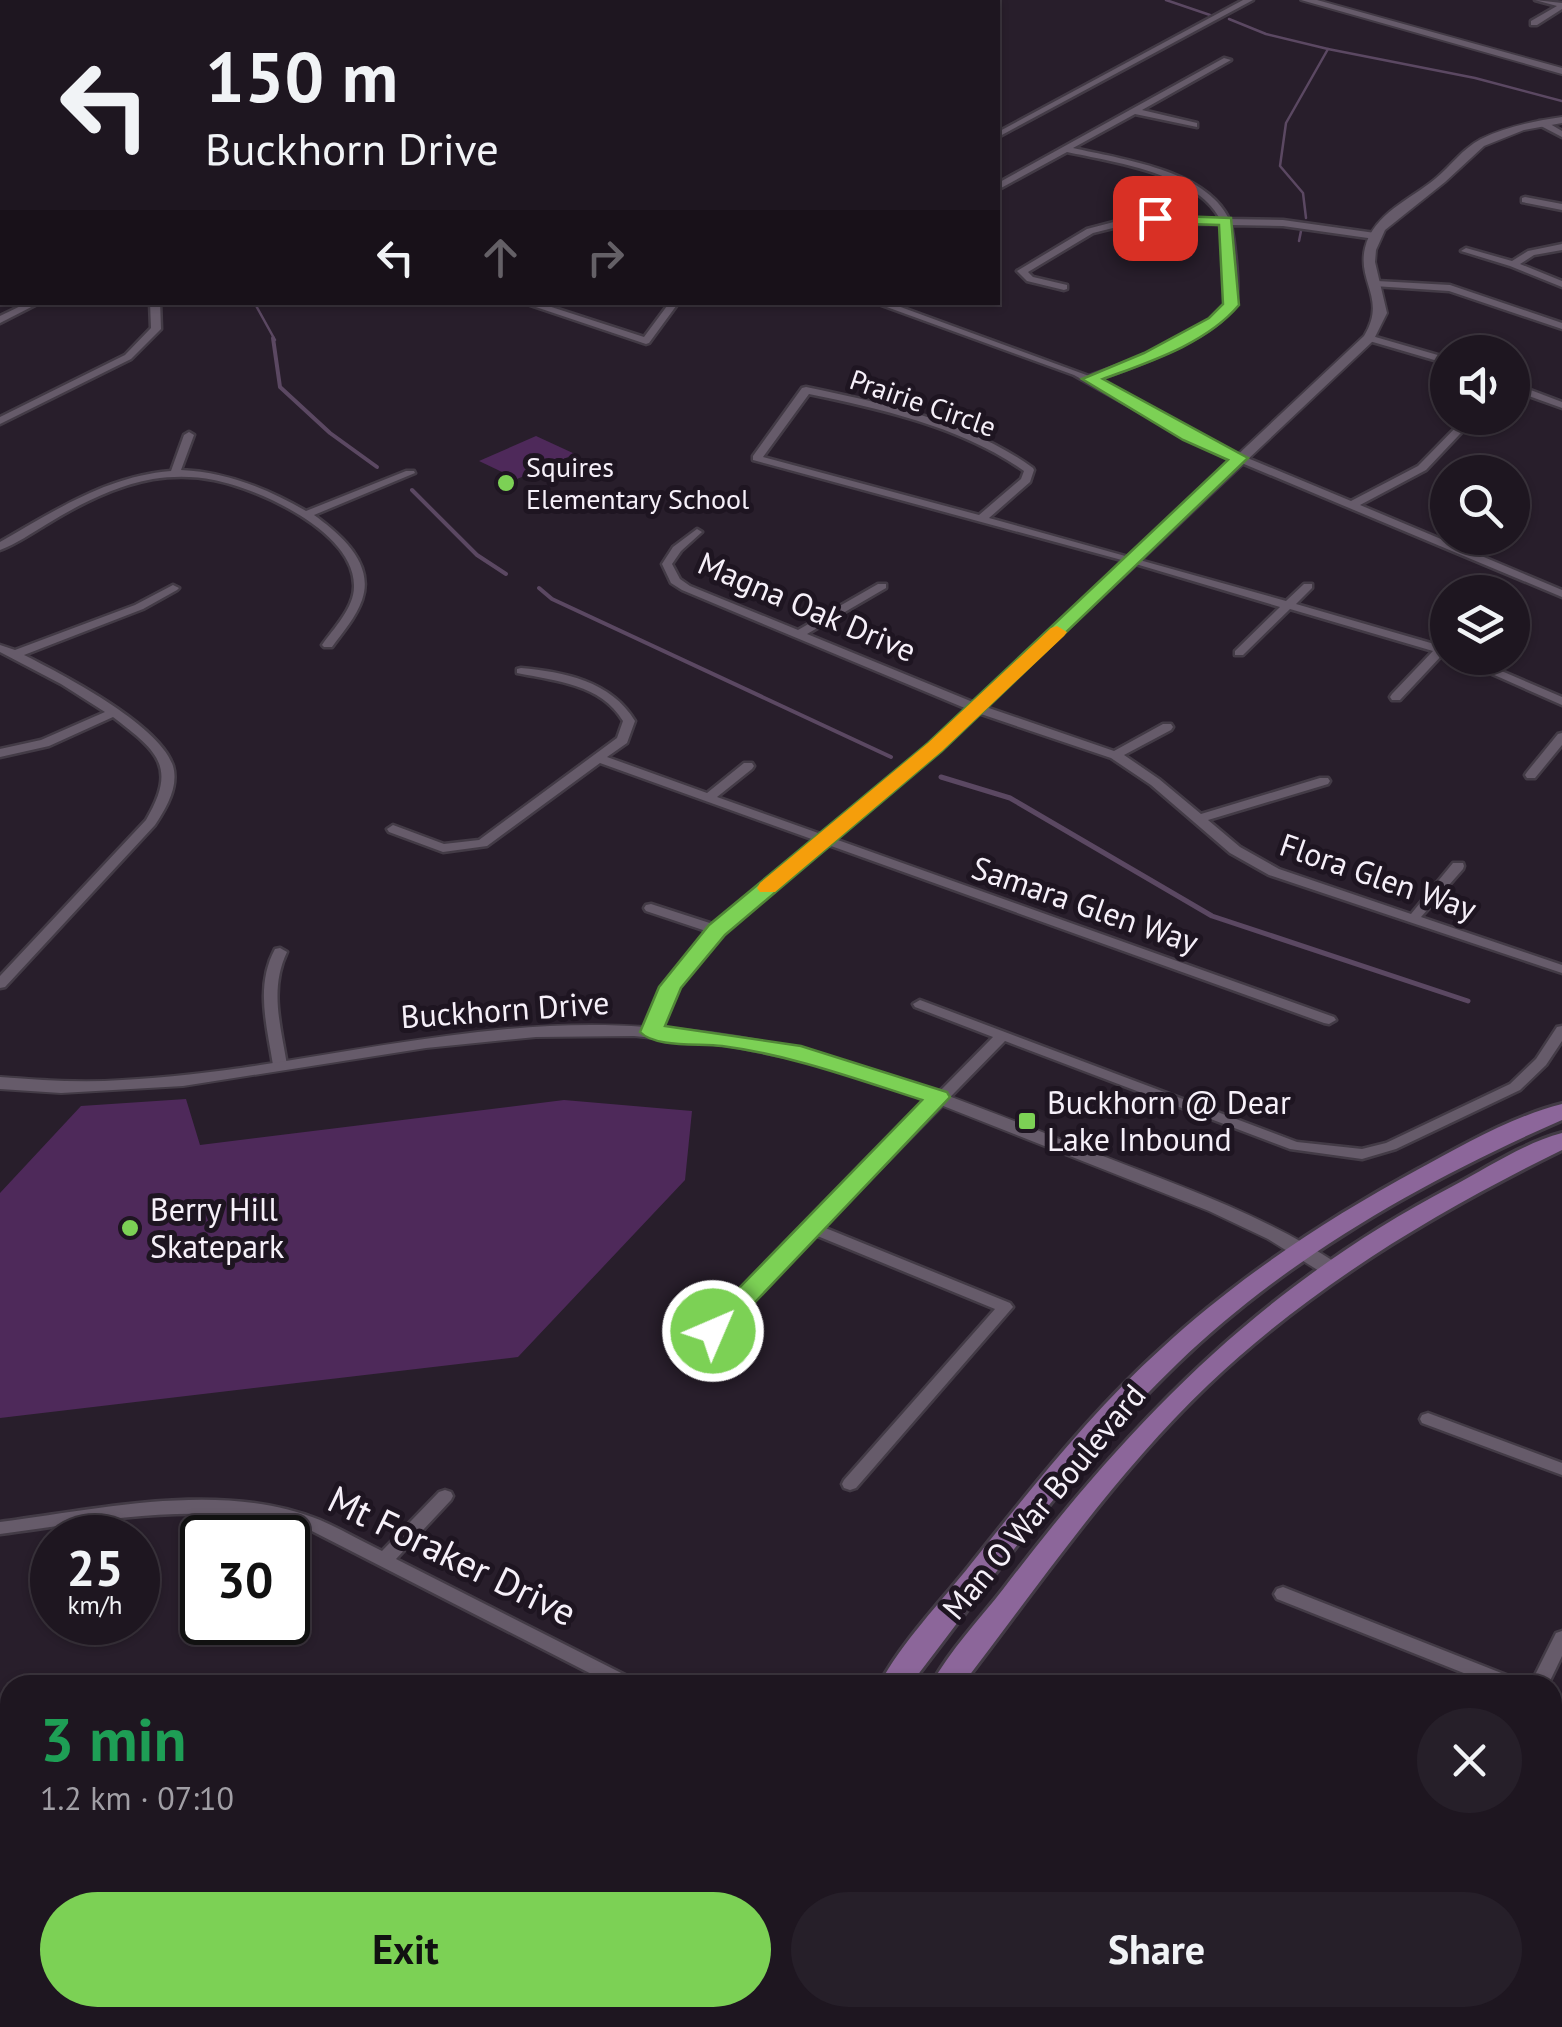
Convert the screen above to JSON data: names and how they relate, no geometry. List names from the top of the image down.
{
  "streets": {
    "main road": ["Man O War Boulevard"],
    "street": [
      "Prairie Circle",
      "Magna Oak Drive",
      "Flora Glen Way",
      "Samara Glen Way",
      "Buckhorn Drive",
      "Mt Foraker Drive"
    ]
  },
  "crossings": [
    ["Magna Oak Drive", "Flora Glen Way"],
    ["Buckhorn Drive", "Man O War Boulevard"]
  ],
  "places": {
    "other": ["Squires Elementary School", "Berry Hill Skatepark"],
    "transit": ["Buckhorn @ Dear Lake Inbound"]
  },
  "page": {
    "turn": ["150 m", "Buckhorn Drive"],
    "speed": "25 km/h",
    "limit": "30",
    "heading": ["3 min", "1.2 km · 07:10"],
    "buttons": ["Exit", "Share"]
  }
}
